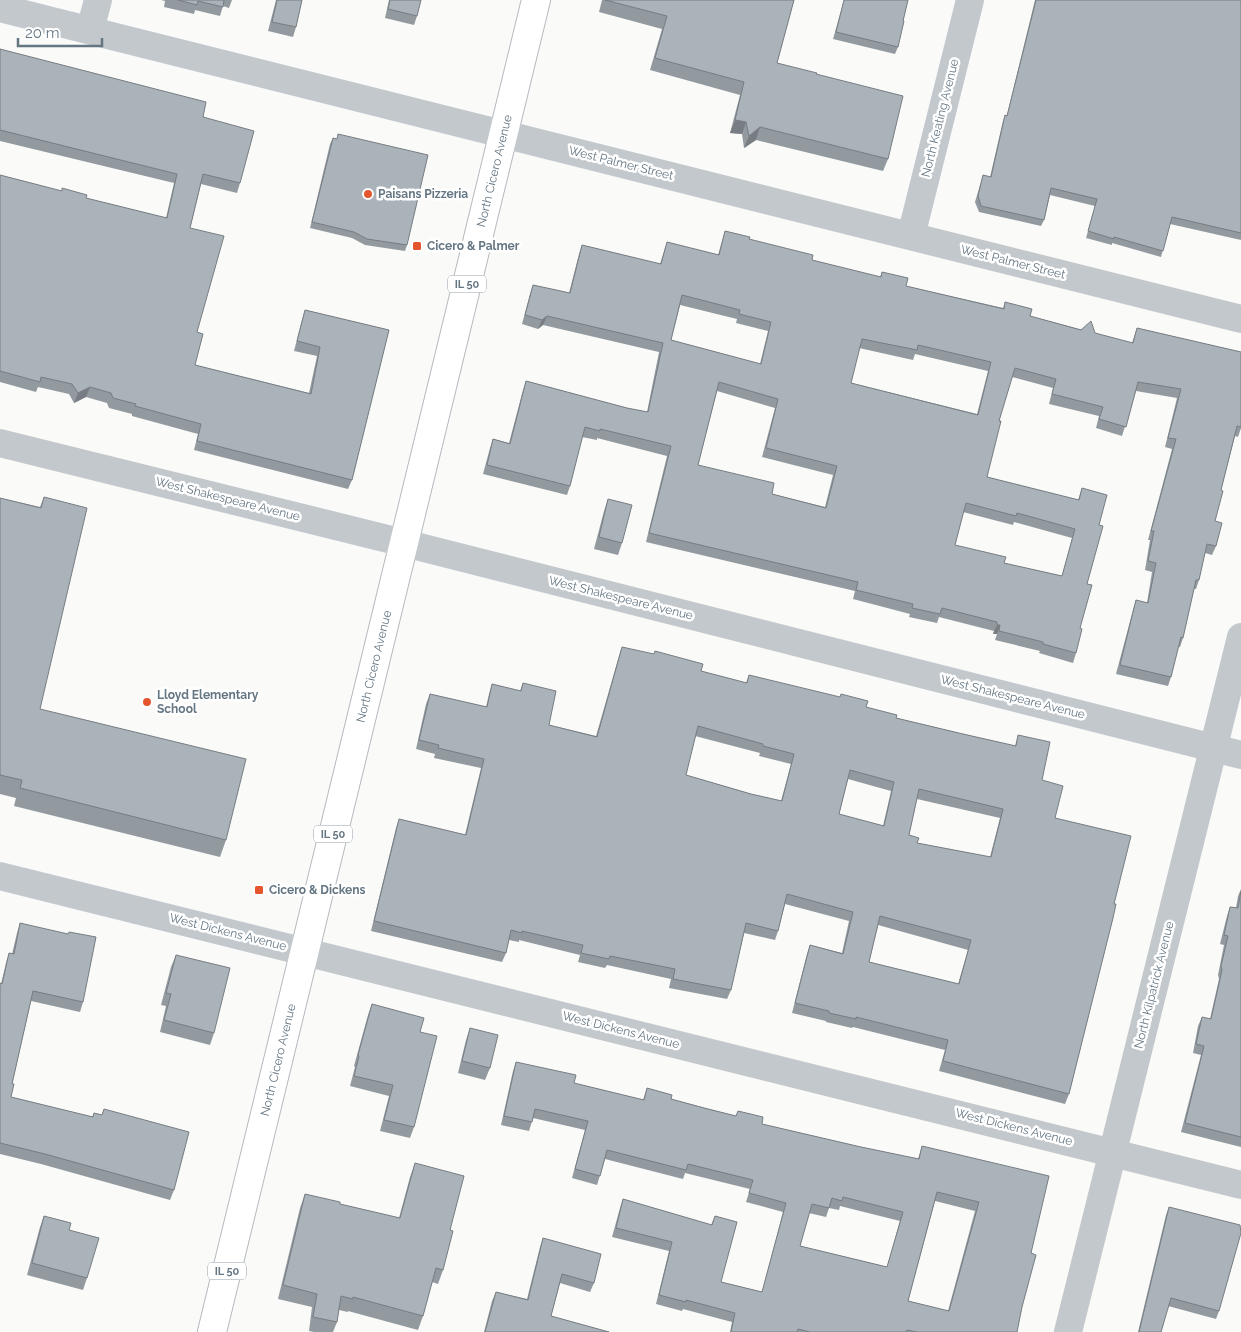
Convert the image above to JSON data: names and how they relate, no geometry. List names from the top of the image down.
{
  "streets": {
    "main road": ["North Cicero Avenue", "IL 50"],
    "street": [
      "North Keating Avenue",
      "West Palmer Street",
      "West Shakespeare Avenue",
      "West Dickens Avenue",
      "North Kilpatrick Avenue"
    ]
  },
  "crossings": [
    ["North Keating Avenue", "West Palmer Street"],
    ["West Palmer Street", "North Cicero Avenue"],
    ["North Cicero Avenue", "West Shakespeare Avenue"],
    ["North Cicero Avenue", "West Dickens Avenue"],
    ["West Shakespeare Avenue", "North Kilpatrick Avenue"],
    ["West Dickens Avenue", "North Kilpatrick Avenue"]
  ],
  "places": {
    "other": ["Paisans Pizzeria", "Lloyd Elementary School"],
    "transit": ["Cicero & Palmer", "Cicero & Dickens"]
  },
  "scale_bar": "20 m"
}
